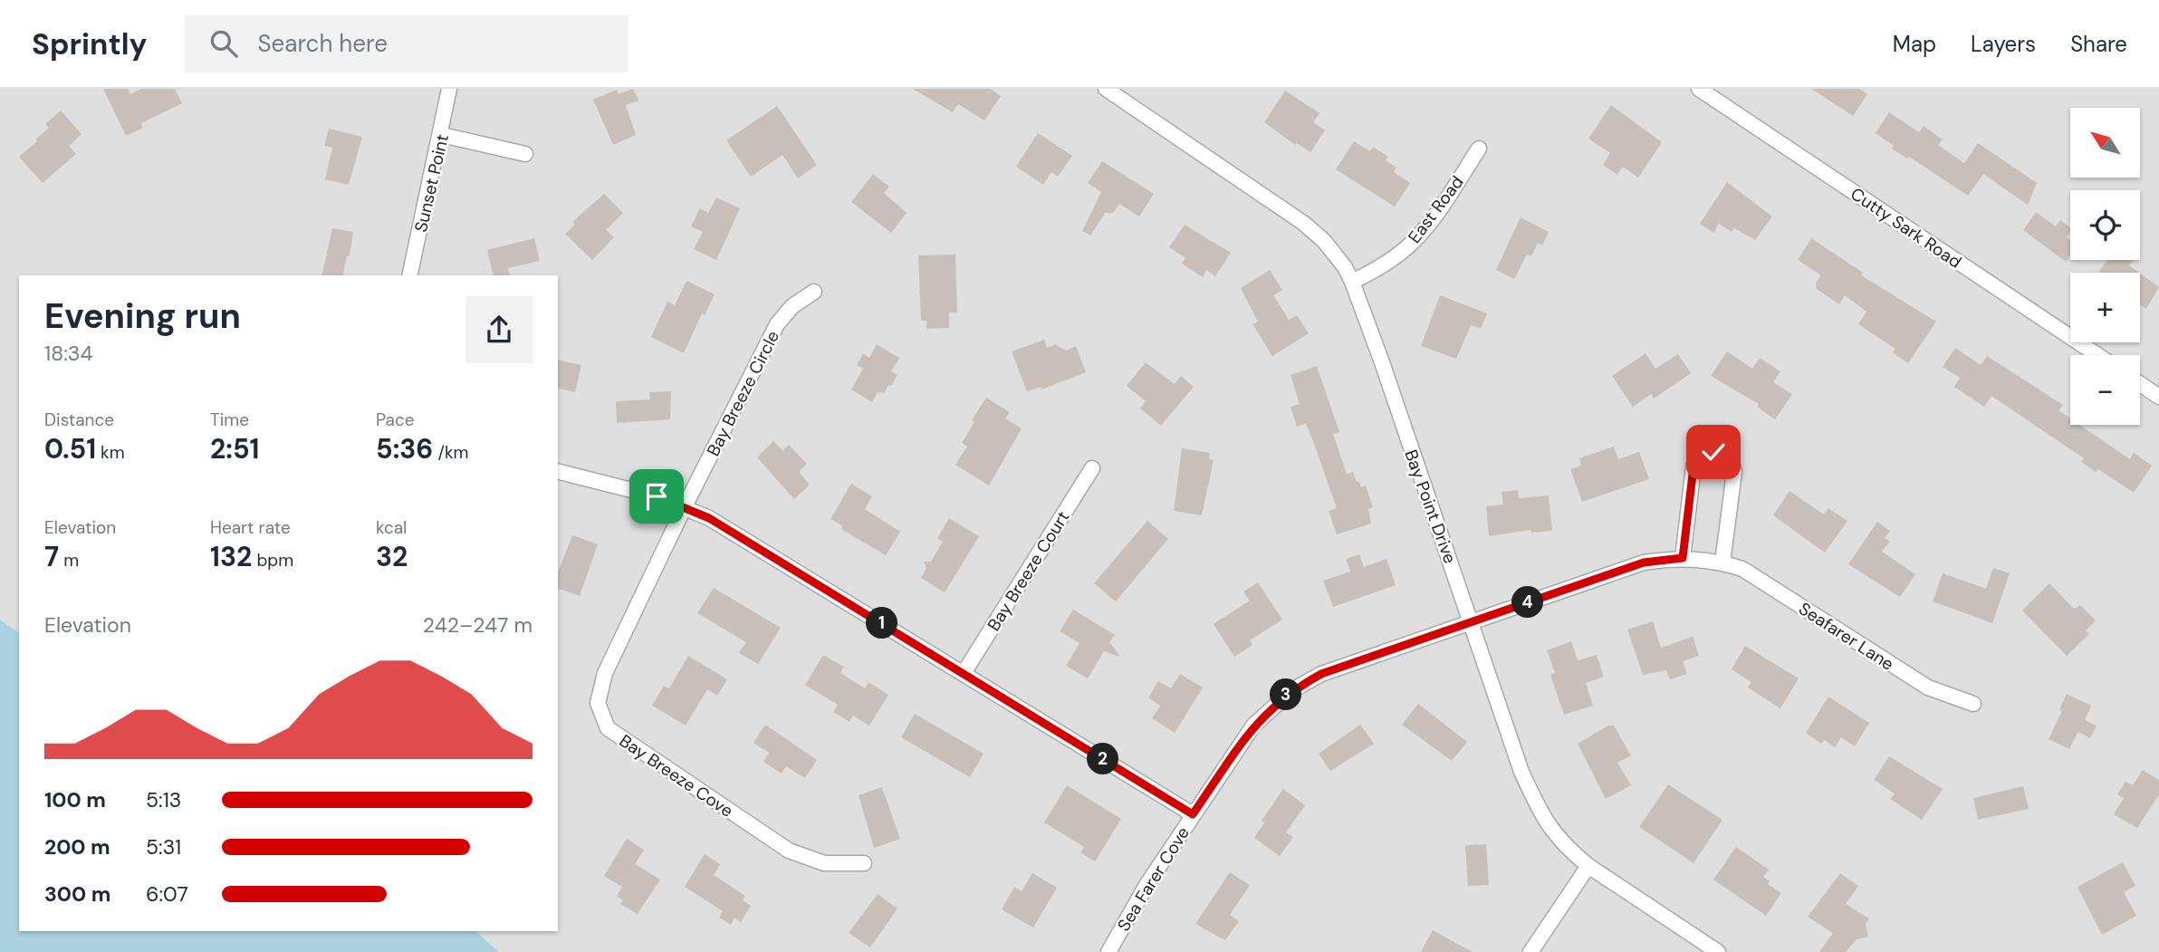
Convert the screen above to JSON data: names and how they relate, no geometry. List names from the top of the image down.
{
  "streets": {
    "street": [
      "Sunset Point",
      "East Road",
      "Cutty Sark Road",
      "Bay Breeze Circle",
      "Bay Point Drive",
      "Bay Breeze Court",
      "Seafarer Lane",
      "Bay Breeze Cove",
      "Sea Farer Cove"
    ]
  },
  "crossings": [
    ["East Road", "Bay Point Drive"],
    ["Bay Breeze Circle", "Bay Breeze Cove"],
    ["Bay Point Drive", "Seafarer Lane"],
    ["Bay Point Drive", "Sea Farer Cove"],
    ["Seafarer Lane", "Sea Farer Cove"]
  ],
  "north": "top left",
  "page": {
    "header": "Sprintly",
    "search": "Search here",
    "nav": ["Map", "Layers", "Share"],
    "map_buttons": ["+", "−"],
    "heading": ["Evening run", "18:34"],
    "stats": [
      ["Distance", "0.51 km"],
      ["Time", "2:51"],
      ["Pace", "5:36 /km"],
      ["Elevation", "7 m"],
      ["Heart rate", "132 bpm"],
      ["kcal", "32"]
    ],
    "pins": [
      "4",
      "1",
      "3",
      "2"
    ],
    "chart": ["Elevation", "242–247 m"],
    "list": [
      {
        "name": "100 m",
        "note": "5:13"
      },
      {
        "name": "200 m",
        "note": "5:31"
      },
      {
        "name": "300 m",
        "note": "6:07"
      }
    ]
  }
}
